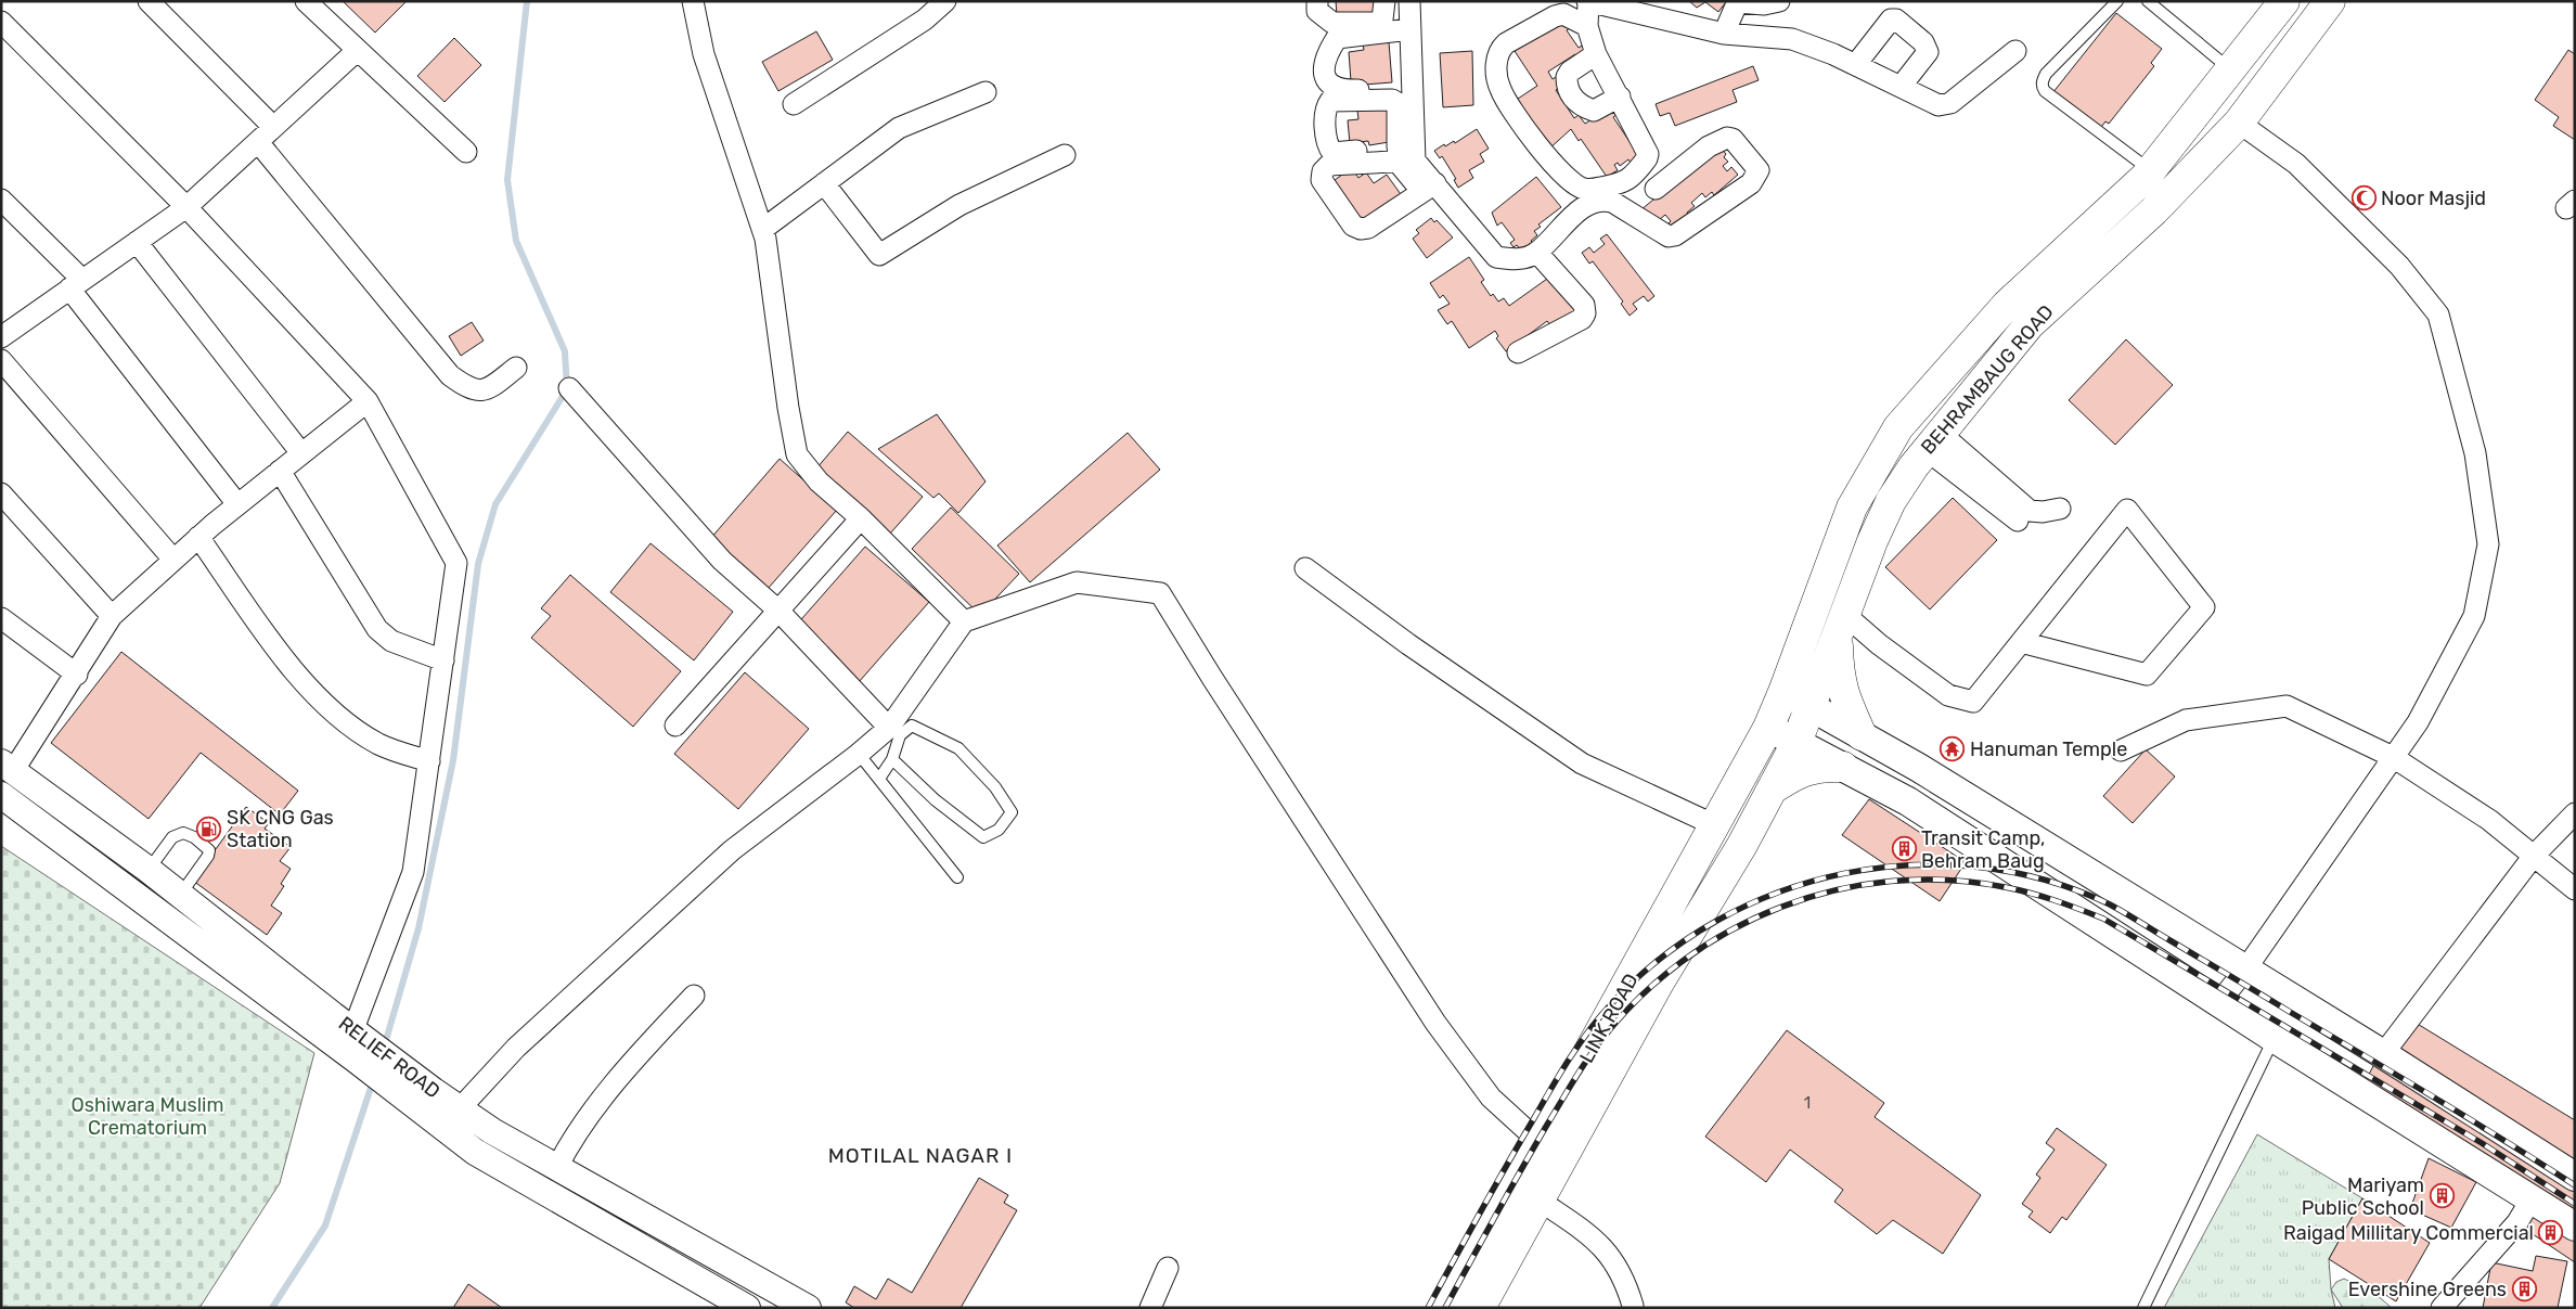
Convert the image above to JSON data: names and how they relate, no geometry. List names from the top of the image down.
{
  "streets": {
    "main road": ["BEHRAMBAUG ROAD", "LINK ROAD"],
    "street": ["RELIEF ROAD"]
  },
  "crossings": [
    ["BEHRAMBAUG ROAD", "LINK ROAD"]
  ],
  "districts": ["MOTILAL NAGAR I"],
  "parks": ["Oshiwara Muslim Crematorium"],
  "places": {
    "mosque": ["Noor Masjid"],
    "temple": ["Hanuman Temple"],
    "fuel station": ["SK CNG Gas Station"],
    "building": [
      "Transit Camp, Behram Baug",
      "Mariyam Public School",
      "Raigad Millitary Commercial",
      "Evershine Greens"
    ]
  },
  "house_numbers": ["1"]
}
